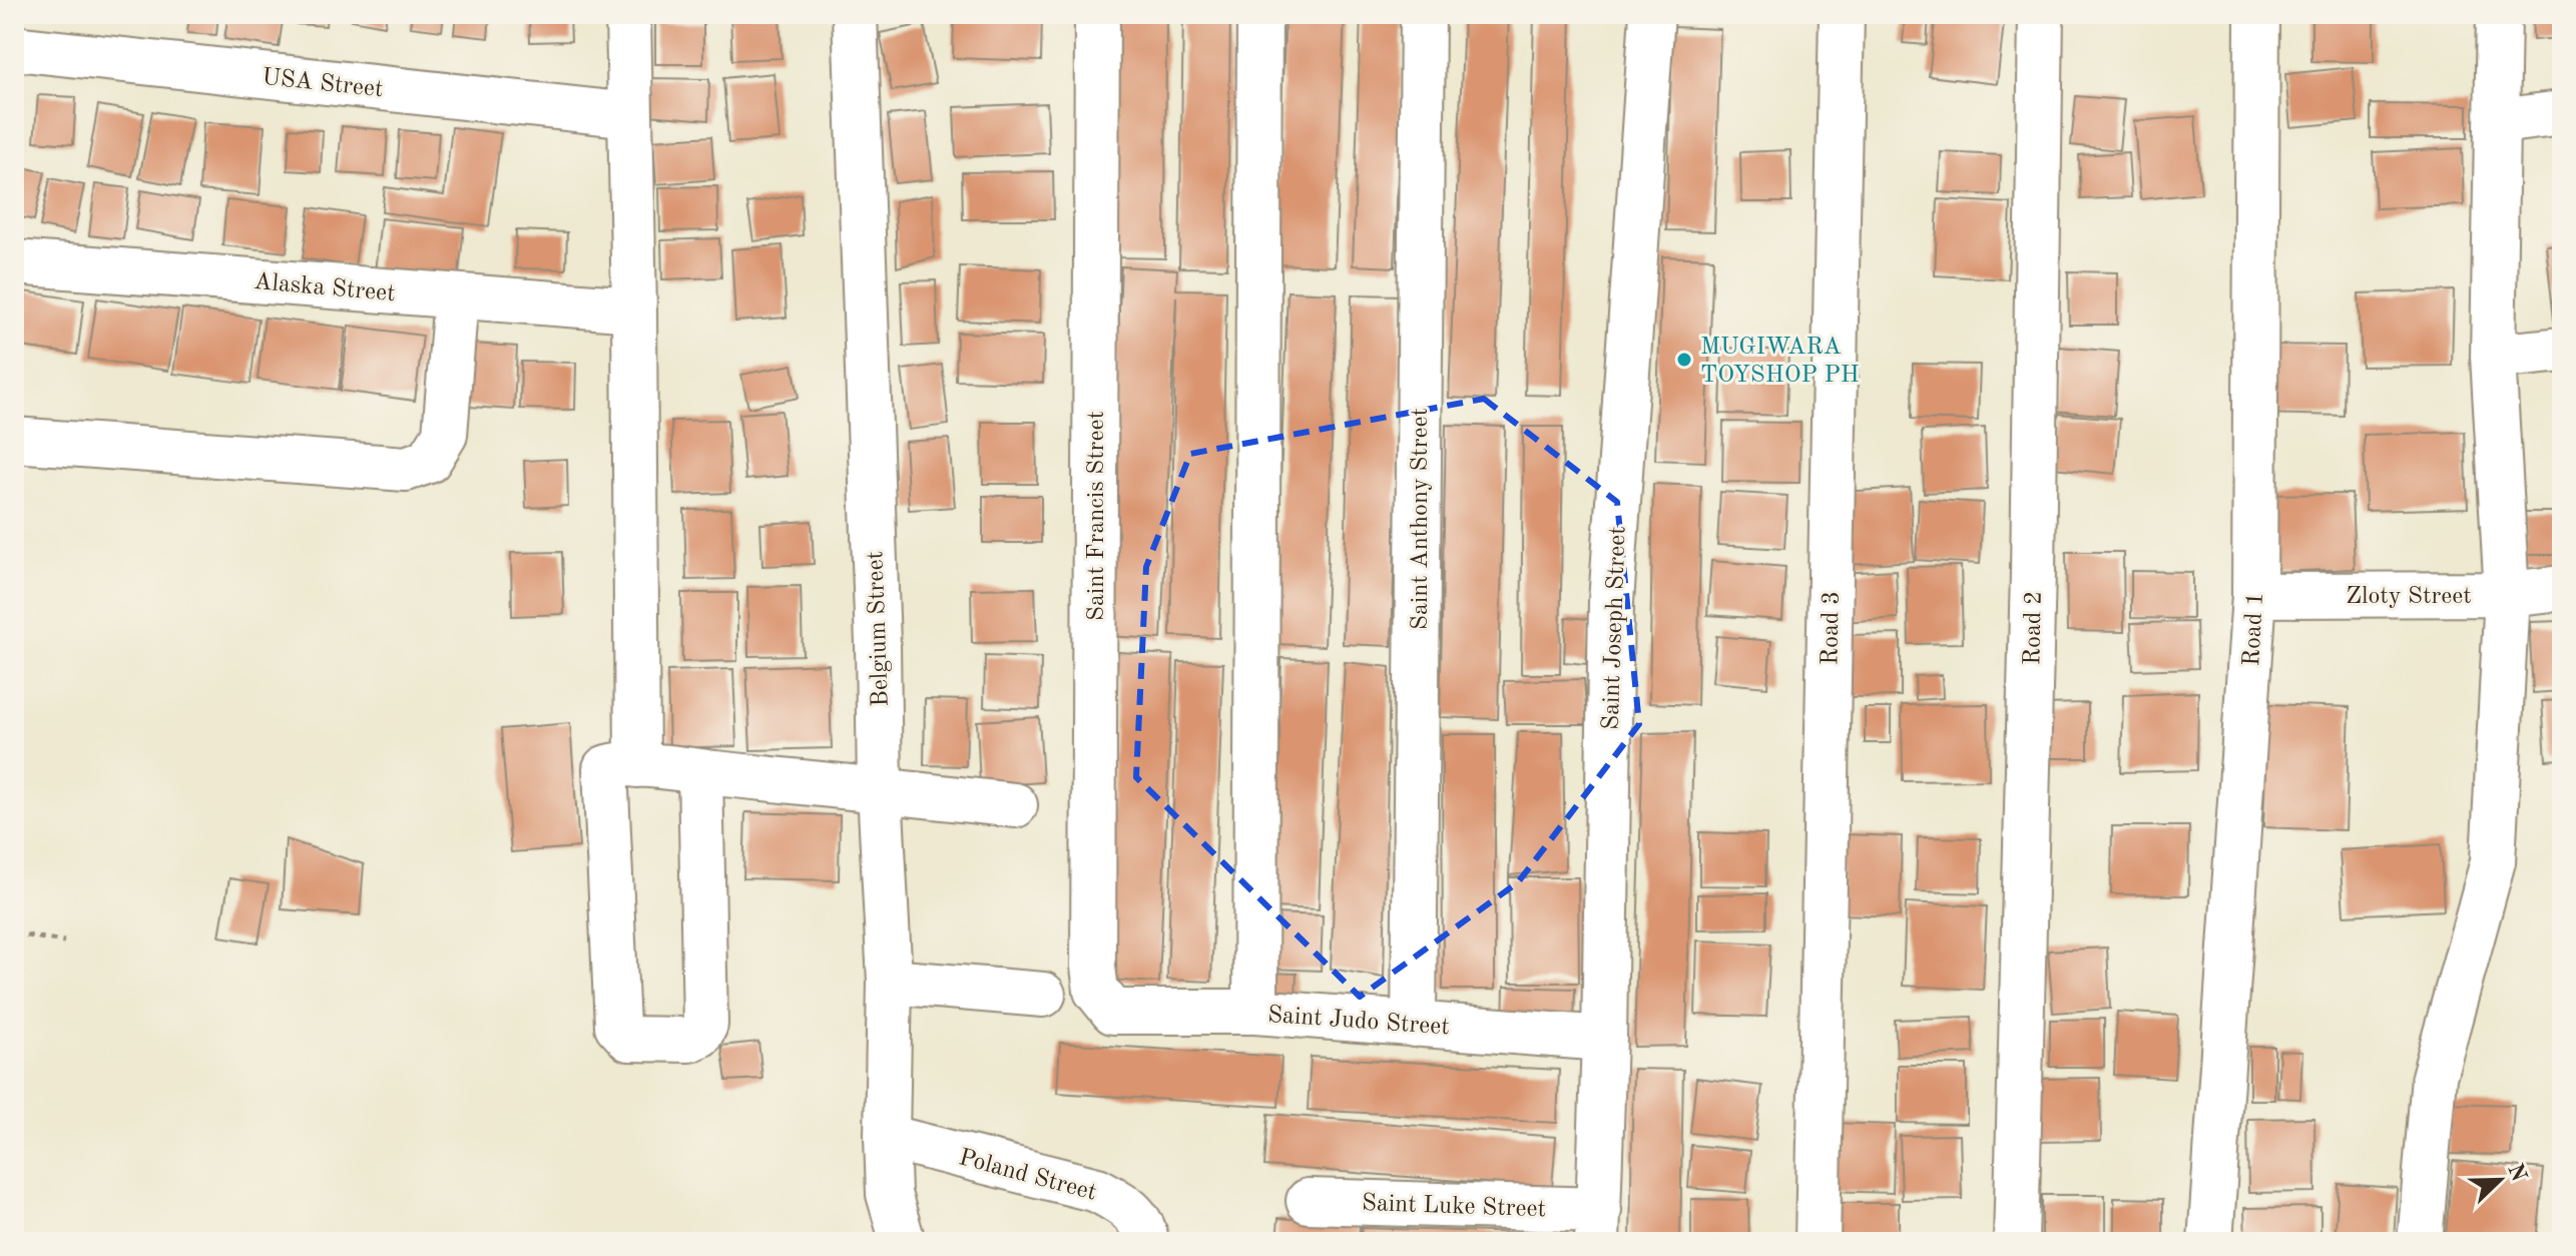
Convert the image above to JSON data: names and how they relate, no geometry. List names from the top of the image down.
{
  "streets": {
    "street": [
      "USA Street",
      "Alaska Street",
      "Saint Francis Street",
      "Saint Anthony Street",
      "Zloty Street",
      "Saint Joseph Street",
      "Road 3",
      "Road 2",
      "Belgium Street",
      "Road 1",
      "Saint Judo Street",
      "Poland Street",
      "Saint Luke Street"
    ]
  },
  "crossings": [
    ["Saint Francis Street", "Saint Judo Street"],
    ["Saint Anthony Street", "Saint Judo Street"],
    ["Zloty Street", "Road 1"],
    ["Saint Joseph Street", "Saint Judo Street"],
    ["Saint Joseph Street", "Saint Luke Street"],
    ["Belgium Street", "Poland Street"]
  ],
  "places": ["MUGIWARA TOYSHOP PH"],
  "north": "top right"
}
